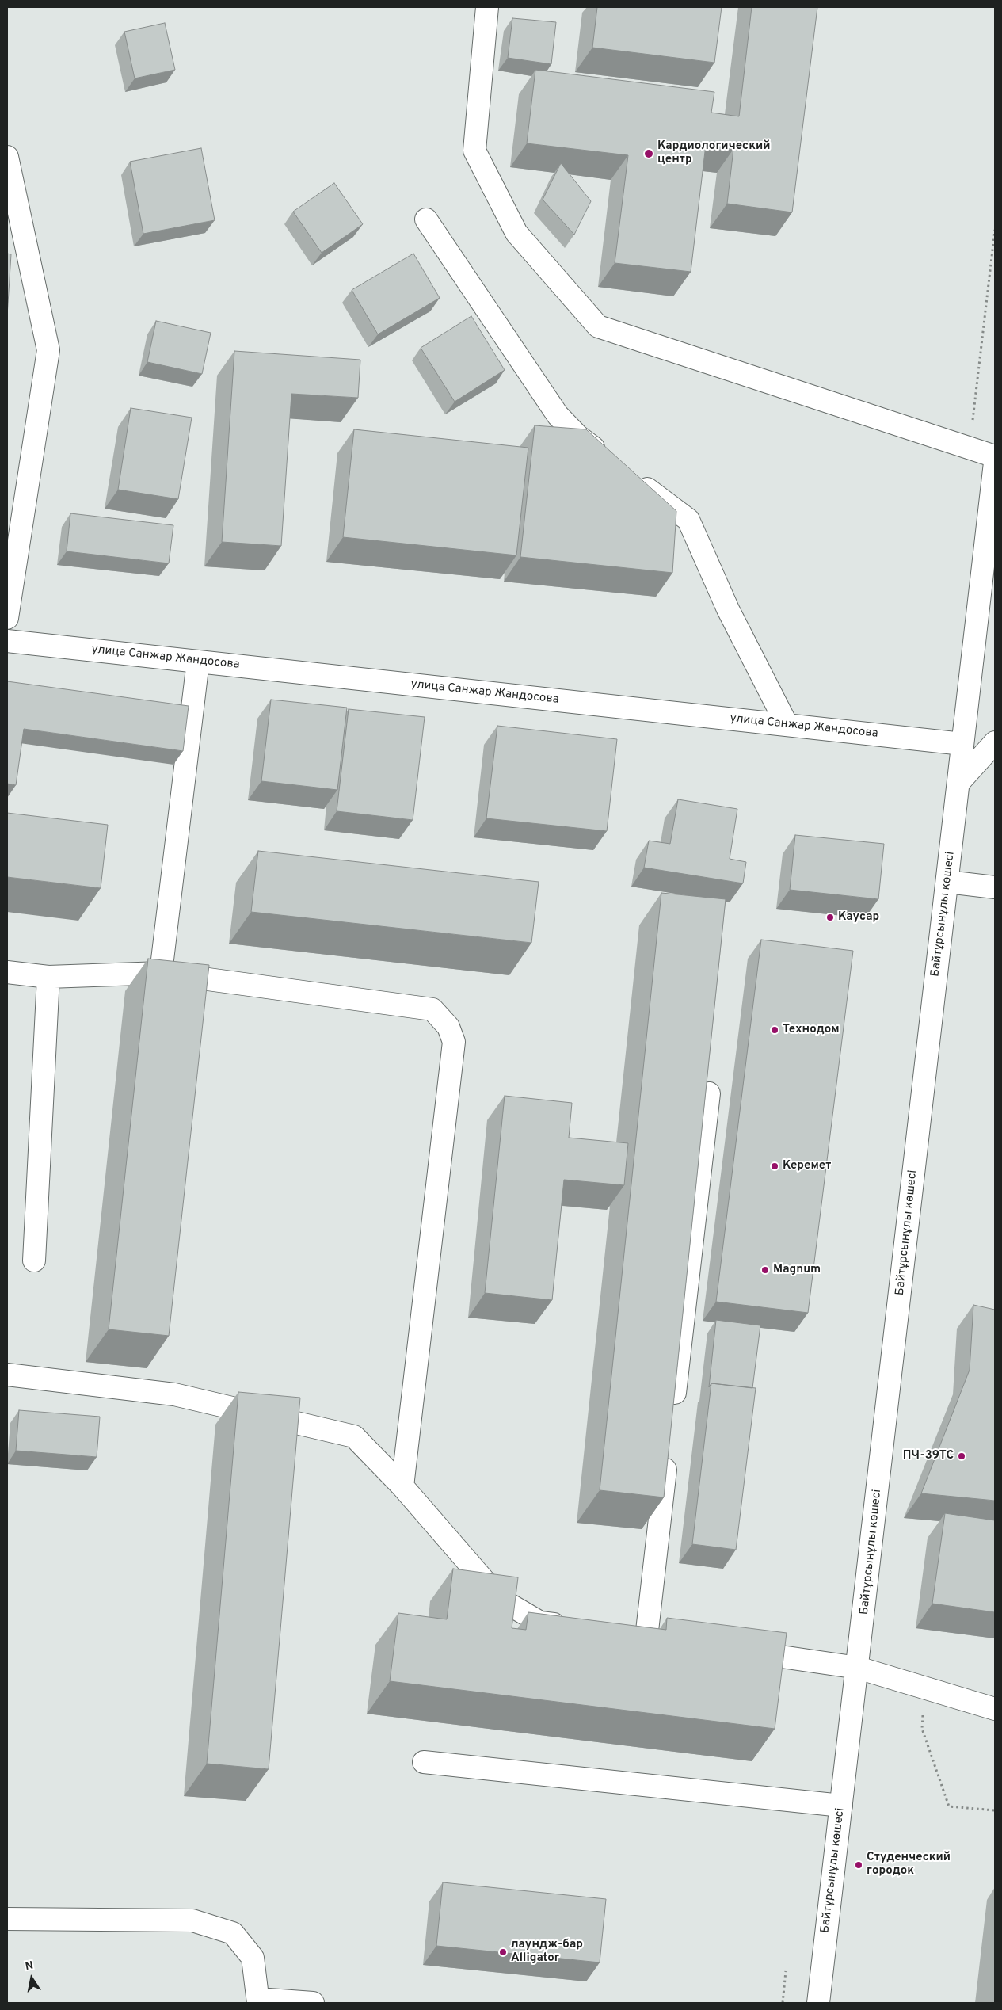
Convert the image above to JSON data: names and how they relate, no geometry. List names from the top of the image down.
{
  "streets": {
    "street": ["улица Санжар Жандосова", "Байтұрсынұлы көшесі"]
  },
  "crossings": [
    ["улица Санжар Жандосова", "Байтұрсынұлы көшесі"]
  ],
  "places": [
    "Кардиологический центр",
    "Каусар",
    "Технодом",
    "Керемет",
    "Magnum",
    "ПЧ-39ТС",
    "Студенческий городок",
    "лаундж-бар Alligator"
  ],
  "north": "top"
}
